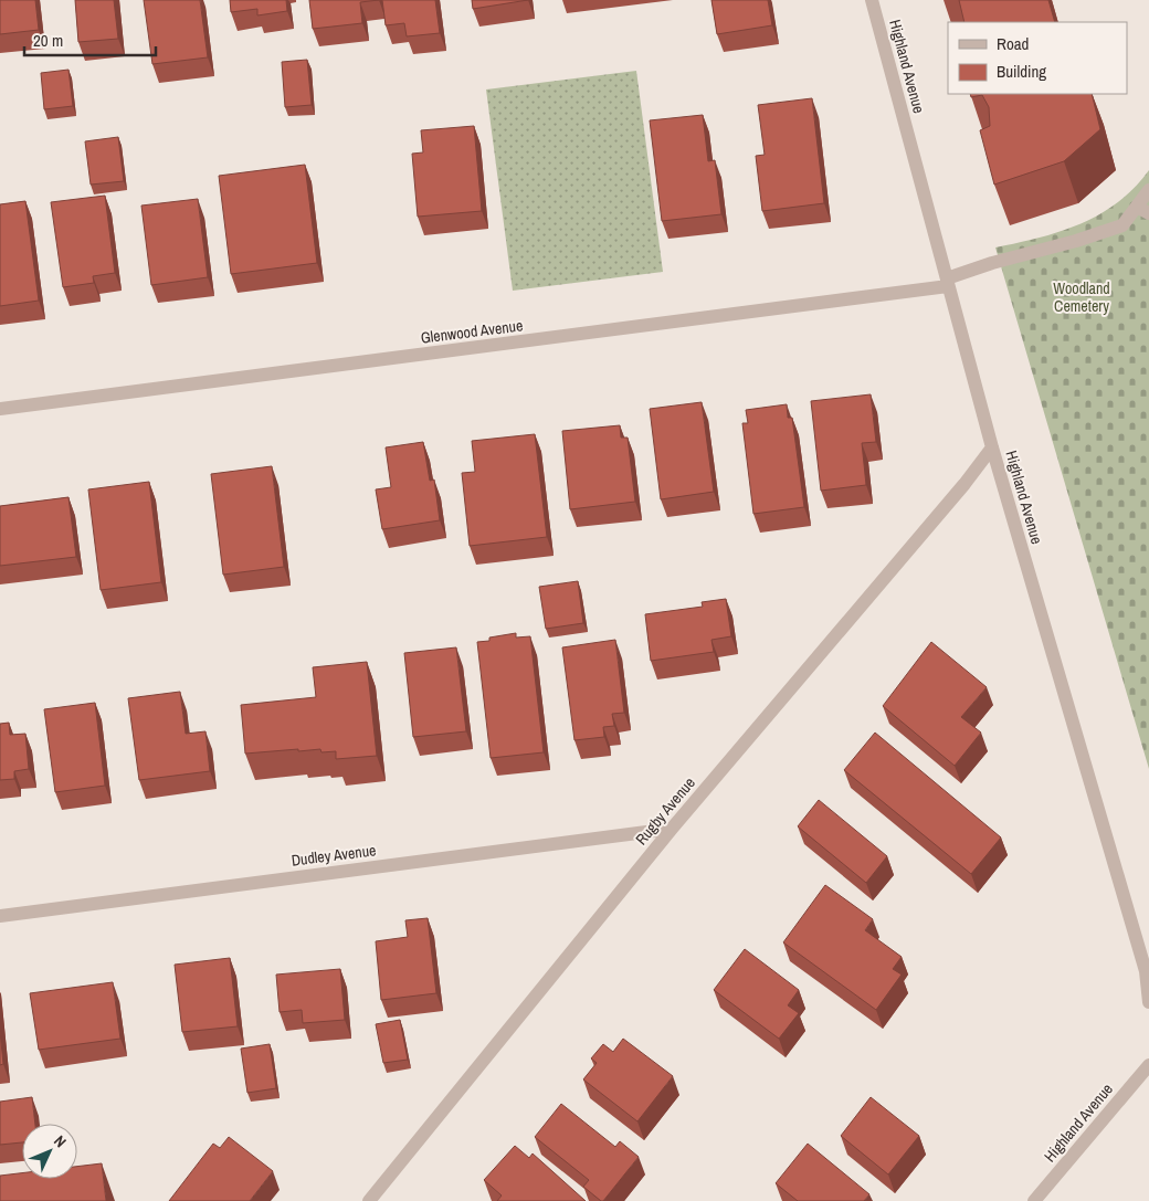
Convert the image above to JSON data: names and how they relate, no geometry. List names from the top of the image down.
{
  "streets": {
    "street": [
      "Highland Avenue",
      "Glenwood Avenue",
      "Rugby Avenue",
      "Dudley Avenue"
    ]
  },
  "crossings": [
    ["Highland Avenue", "Glenwood Avenue"],
    ["Highland Avenue", "Rugby Avenue"],
    ["Rugby Avenue", "Dudley Avenue"]
  ],
  "parks": ["Woodland Cemetery"],
  "legend": ["Road", "Building"],
  "scale_bar": "20 m",
  "north": "top right"
}
